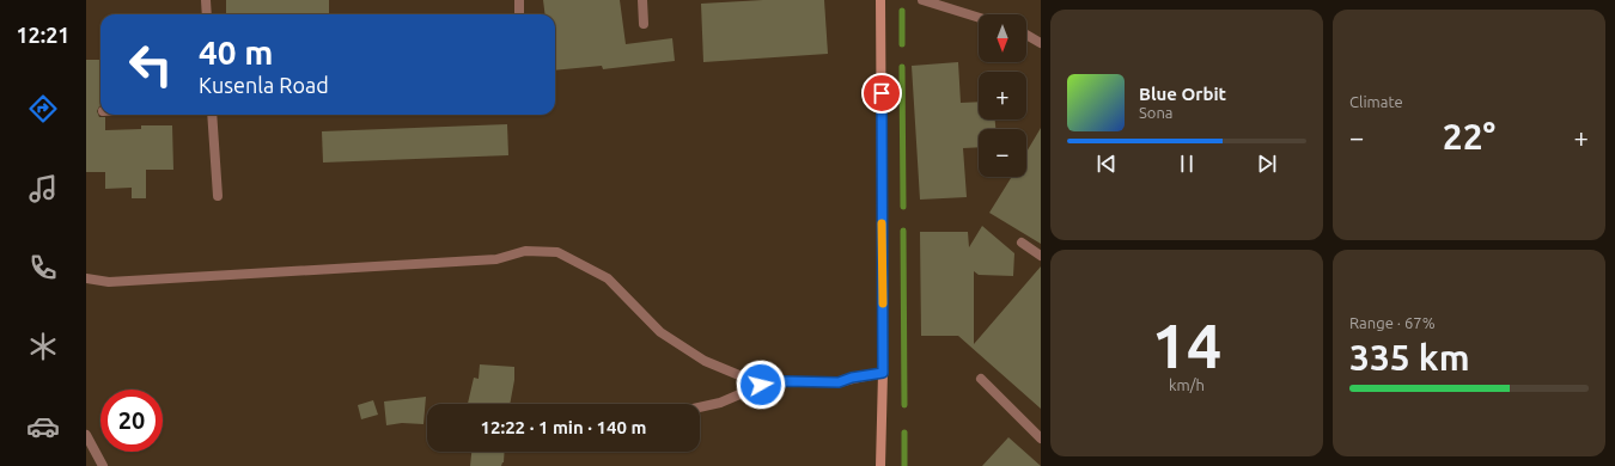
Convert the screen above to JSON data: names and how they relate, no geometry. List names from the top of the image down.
{
  "north": "bottom",
  "page": {
    "tabs": "12:21",
    "tile": [
      "Climate",
      ["14", "km/h"],
      ["Range · 67%", "335 km"]
    ],
    "map_buttons": ["+", "−"],
    "turn": ["40 m", "Kusenla Road"],
    "song": ["Blue Orbit", "Sona"],
    "heat": ["−", "22°", "+"],
    "limit": "20",
    "trip": "12:22 · 1 min · 140 m"
  }
}
